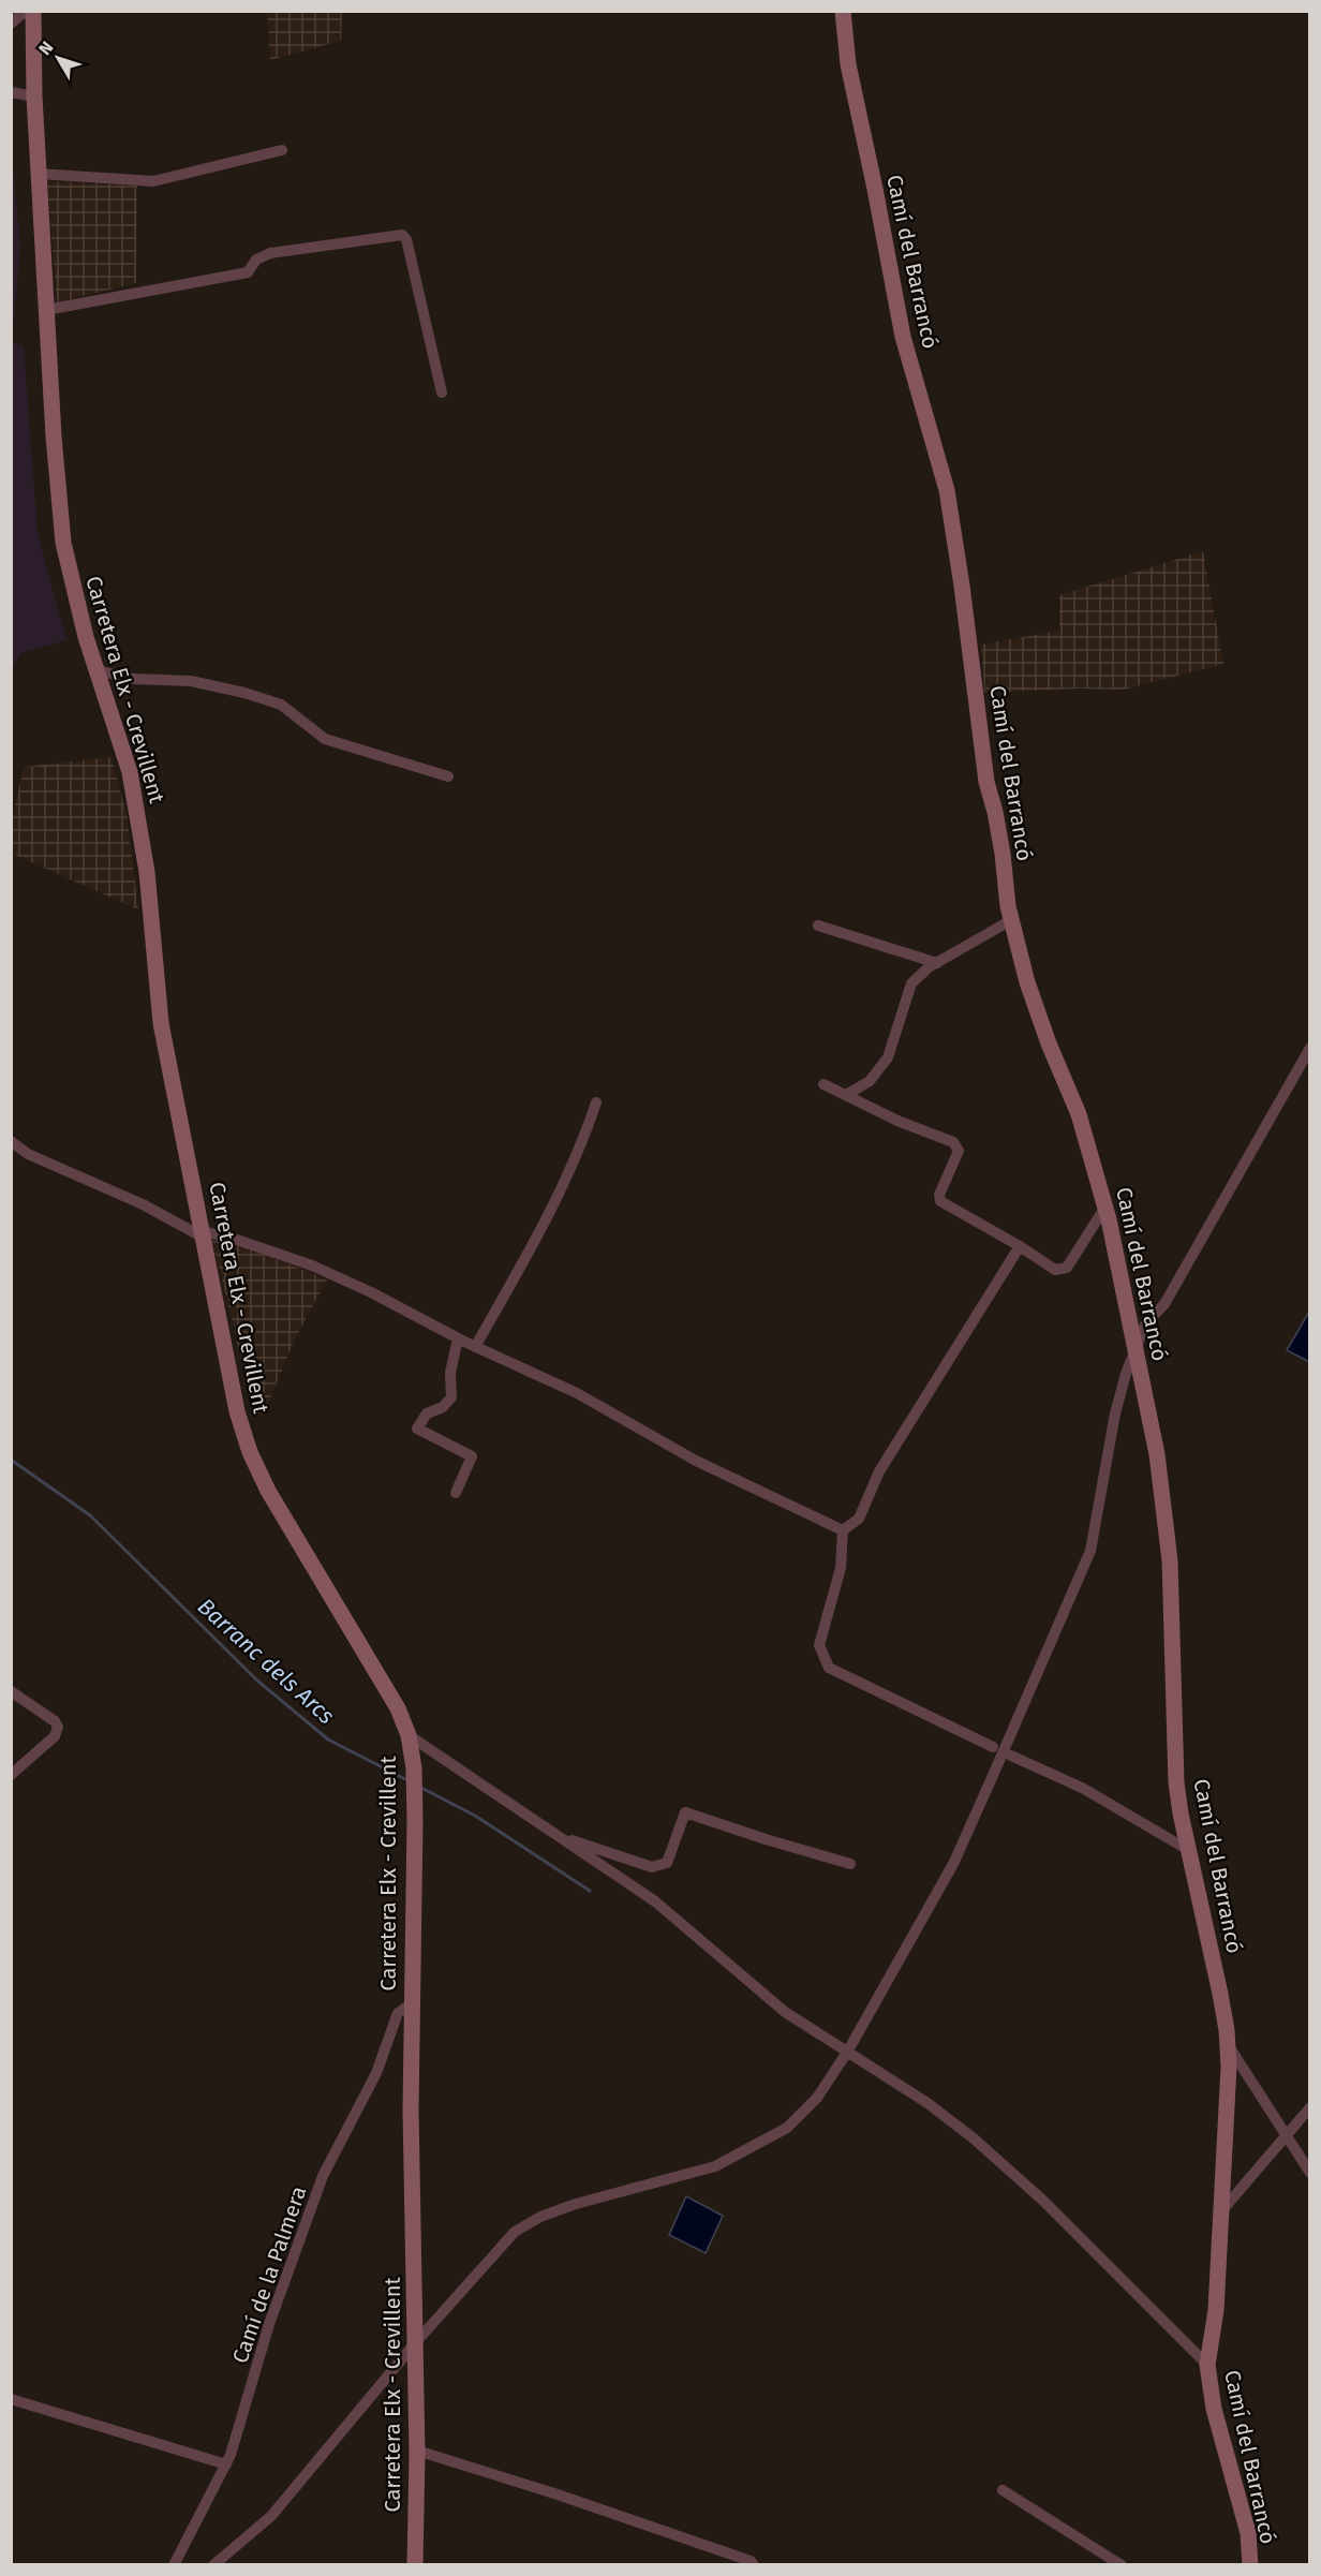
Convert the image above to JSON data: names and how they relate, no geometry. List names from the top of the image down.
{
  "streets": {
    "street": ["Camí del Barrancó", "Carretera Elx - Crevillent", "Camí de la Palmera"]
  },
  "crossings": [
    ["Carretera Elx - Crevillent", "Camí de la Palmera"]
  ],
  "water": ["Barranc dels Arcs"],
  "north": "top left"
}
